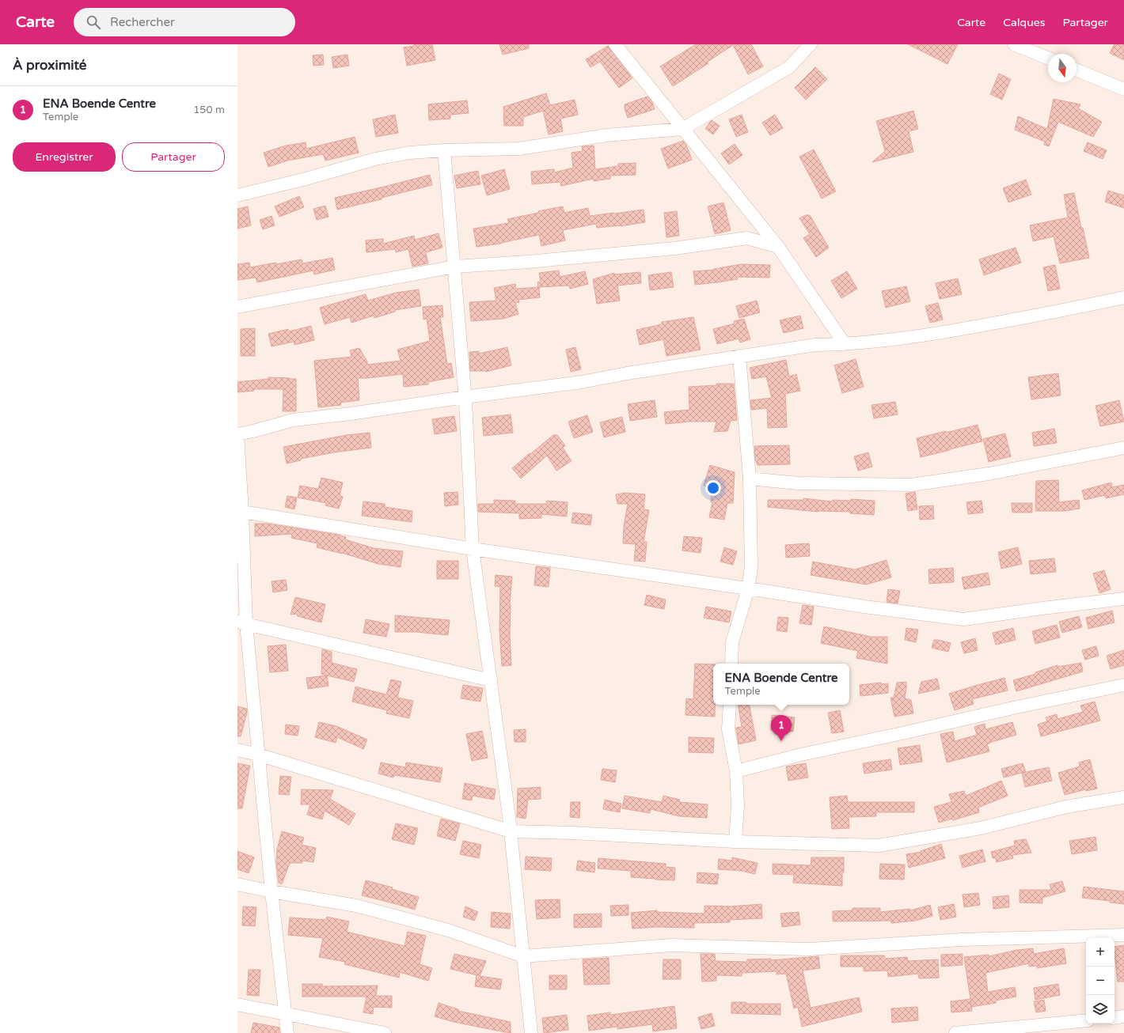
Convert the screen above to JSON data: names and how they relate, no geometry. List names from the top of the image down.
{
  "north": "bottom",
  "page": {
    "header": "Carte",
    "search": "Rechercher",
    "nav": ["Carte", "Calques", "Partager"],
    "heading": "À proximité",
    "list": [
      {
        "mark": "1",
        "name": "ENA Boende Centre",
        "note": "Temple",
        "value": "150 m"
      }
    ],
    "buttons": ["Enregistrer", "Partager"],
    "popup": ["ENA Boende Centre", "Temple"],
    "pins": "1",
    "map_buttons": ["+", "−"]
  }
}
